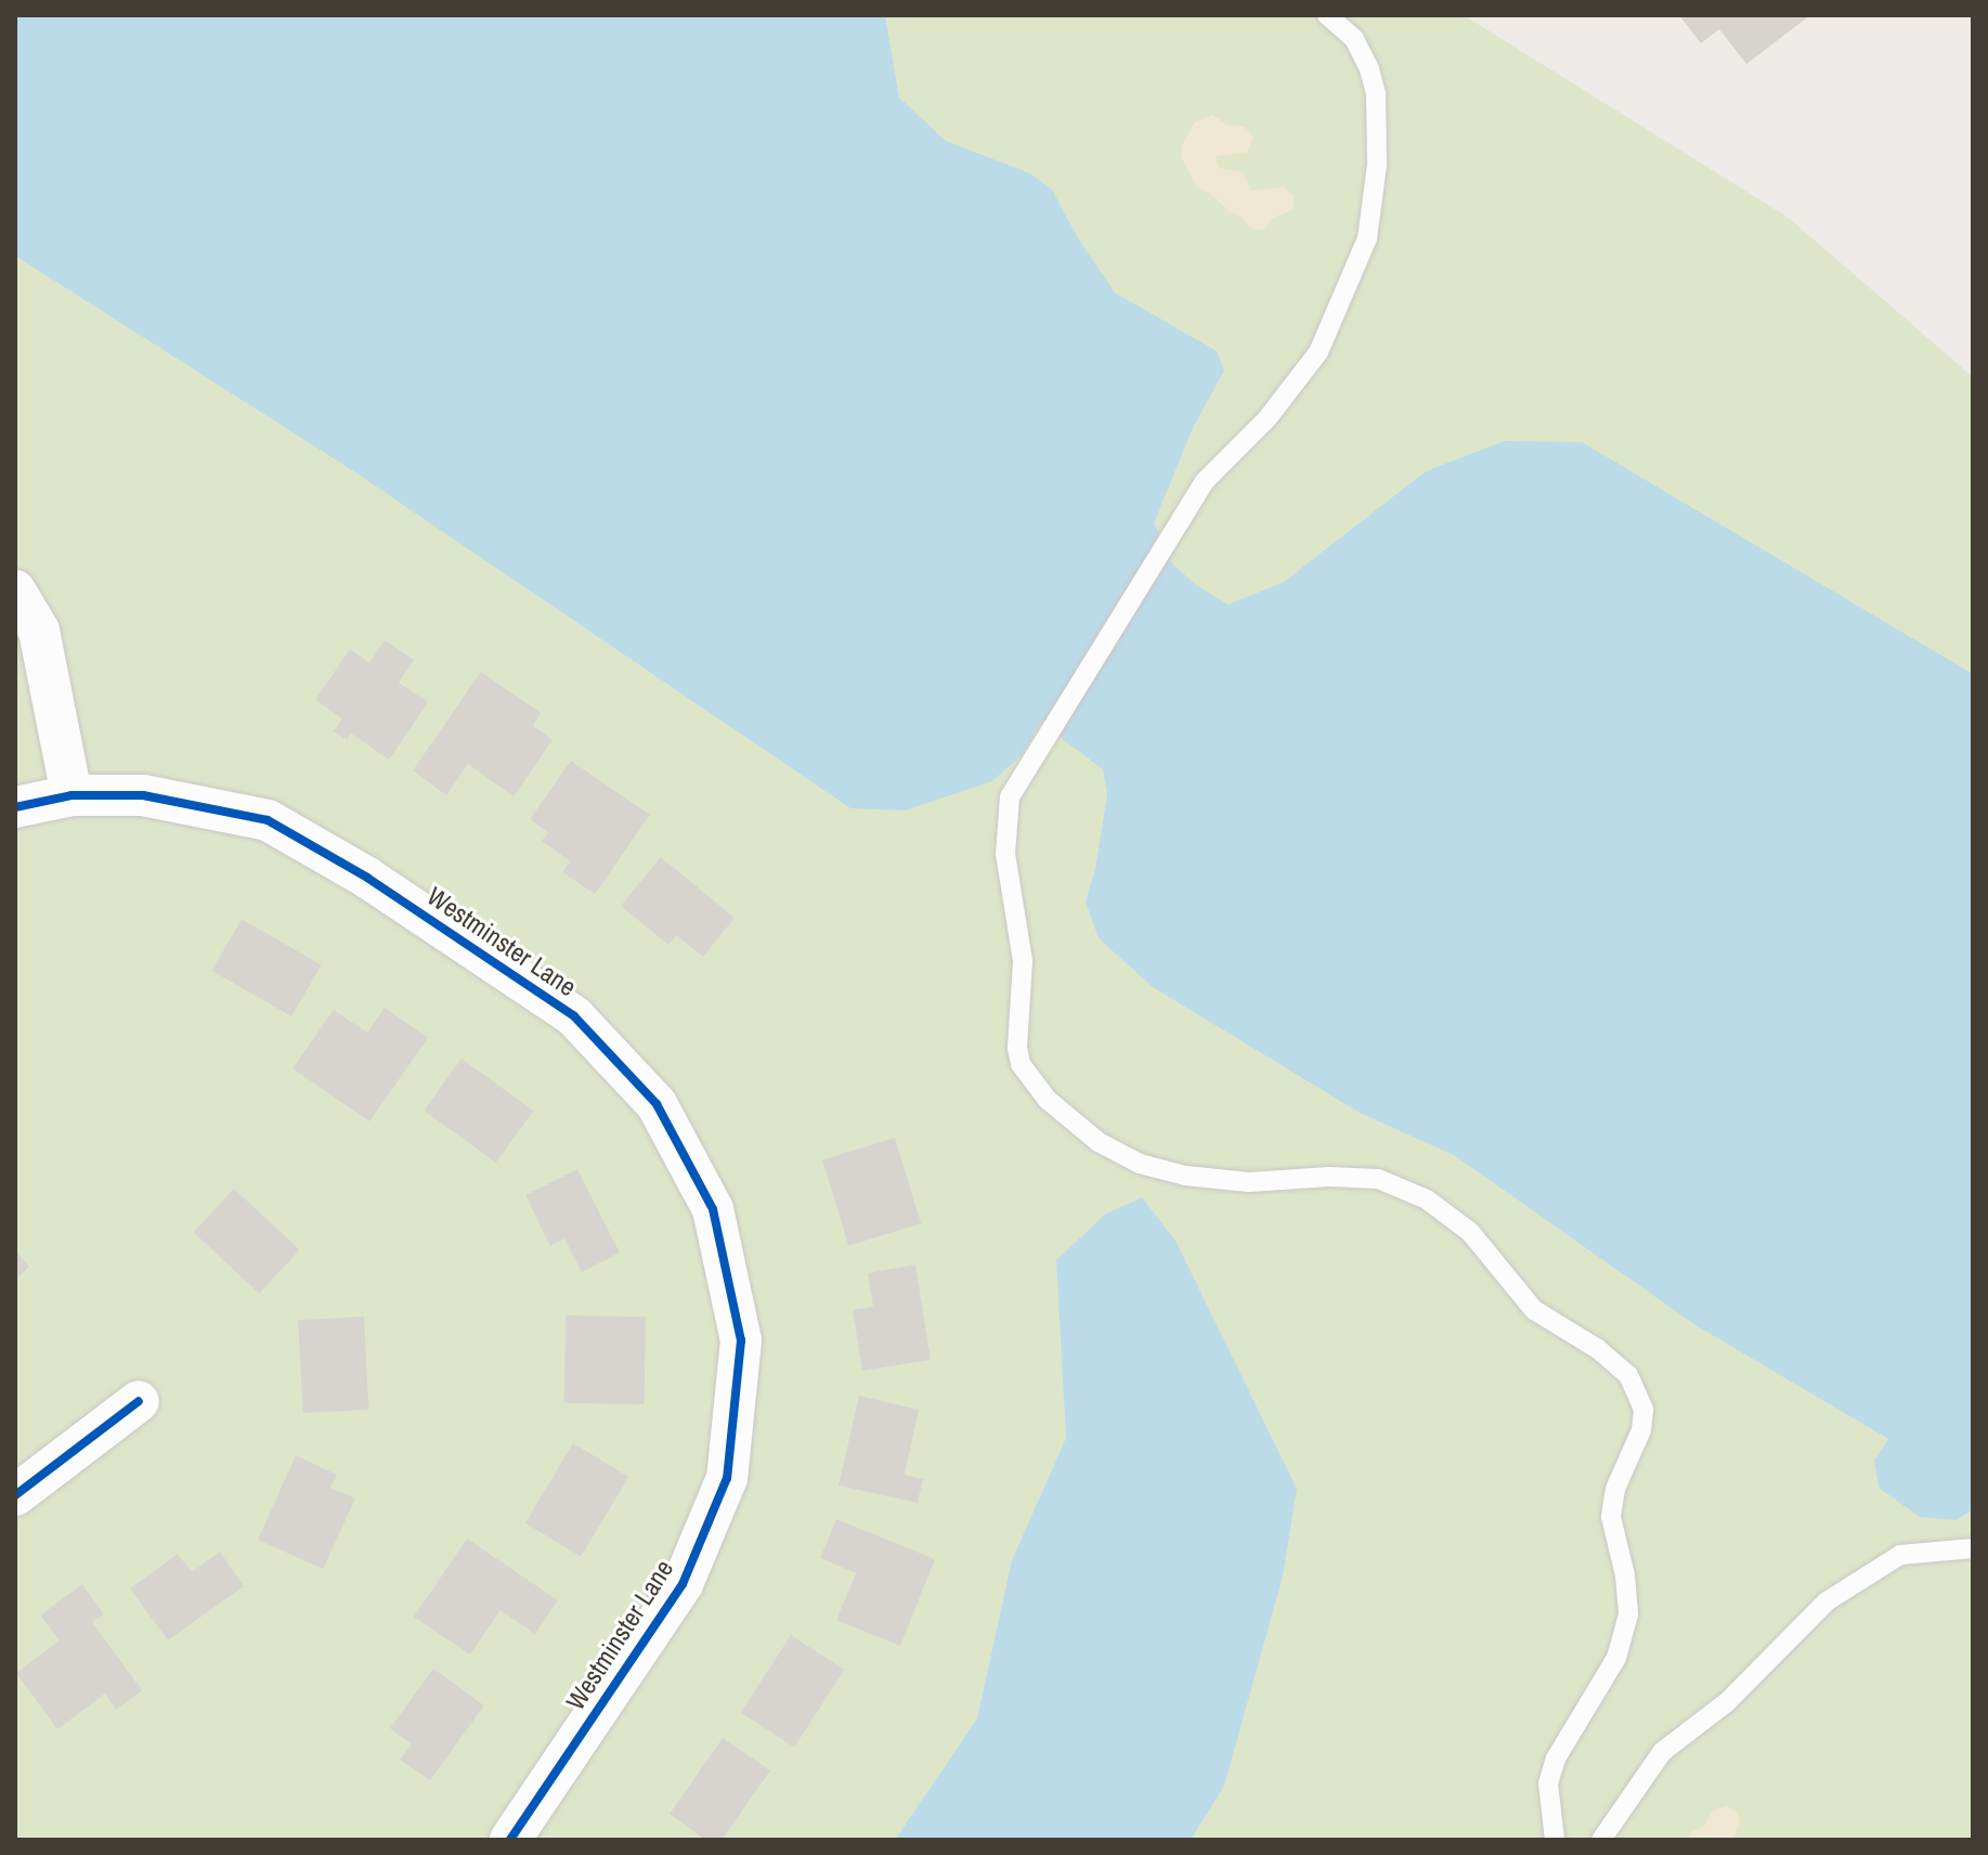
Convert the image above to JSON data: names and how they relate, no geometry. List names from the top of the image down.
{
  "streets": {
    "street": ["Westminster Lane"]
  }
}
